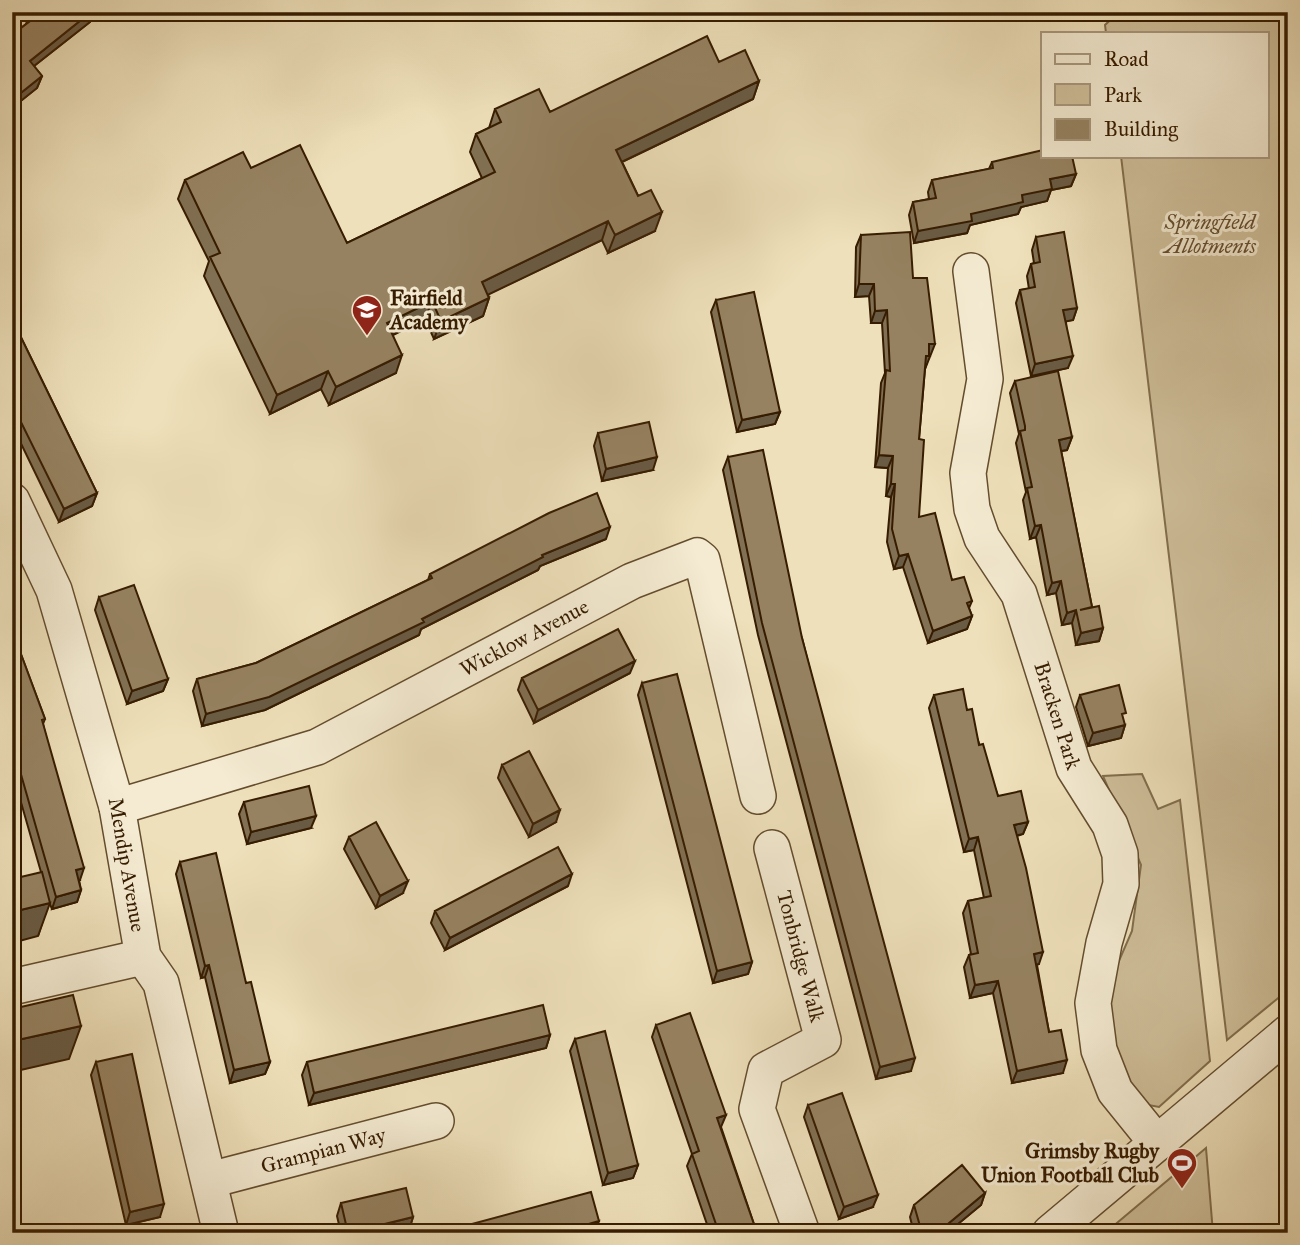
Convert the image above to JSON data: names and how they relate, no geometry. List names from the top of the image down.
{
  "streets": {
    "street": [
      "Wicklow Avenue",
      "Bracken Park",
      "Mendip Avenue",
      "Tonbridge Walk",
      "Grampian Way"
    ]
  },
  "crossings": [
    ["Wicklow Avenue", "Mendip Avenue"],
    ["Mendip Avenue", "Grampian Way"]
  ],
  "parks": ["Springfield Allotments"],
  "places": {
    "school or university": ["Fairfield Academy"],
    "sports": ["Grimsby Rugby Union Football Club"]
  },
  "legend": ["Road", "Park", "Building"]
}
